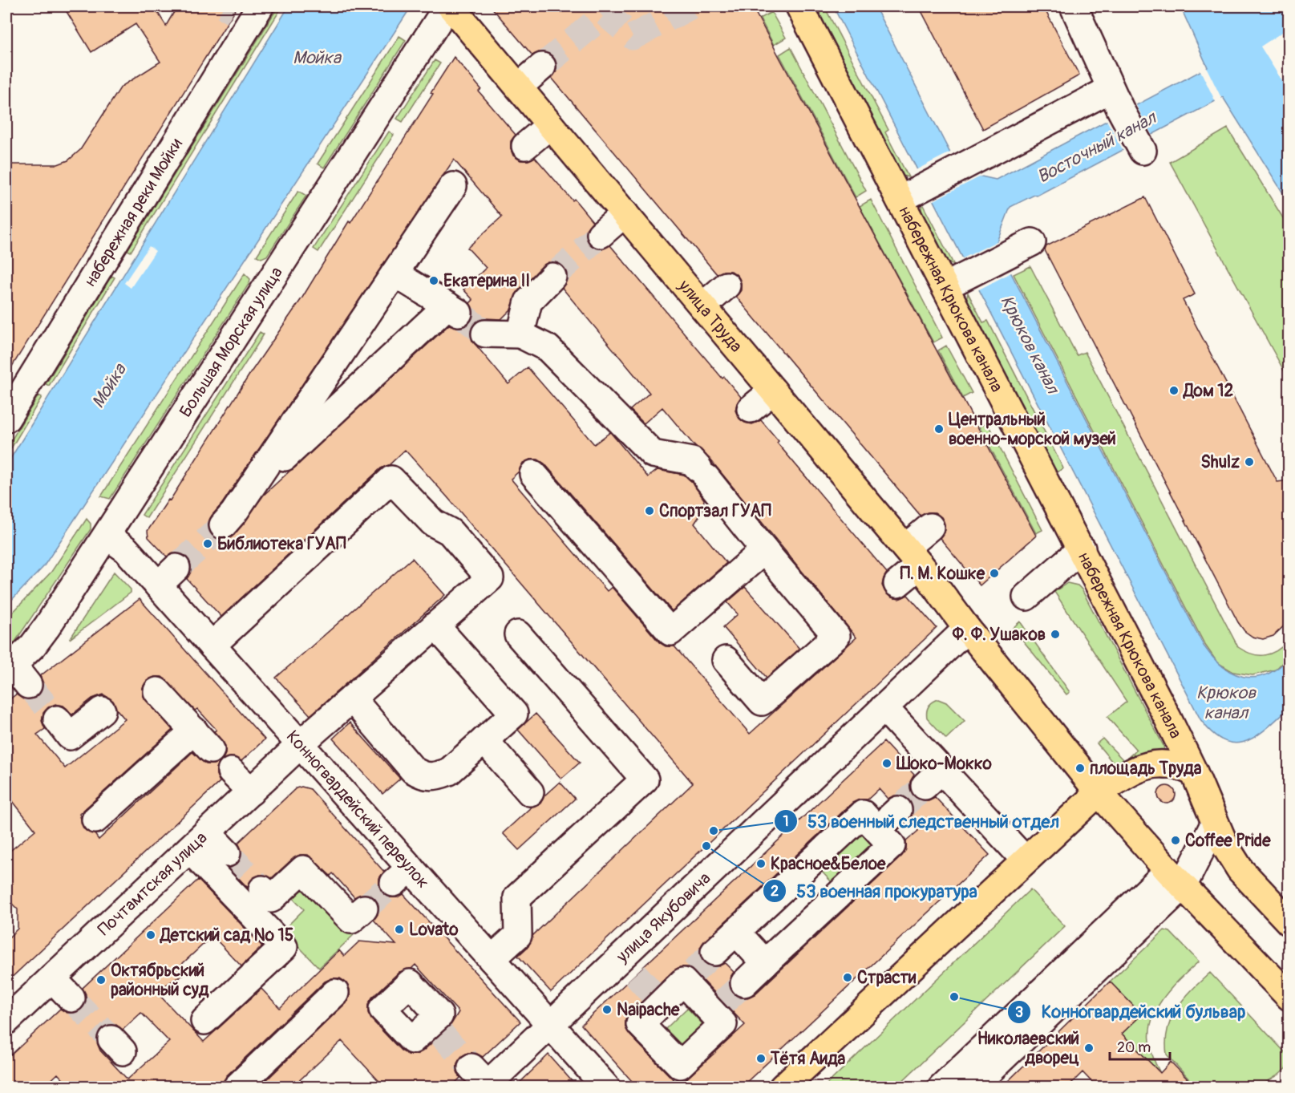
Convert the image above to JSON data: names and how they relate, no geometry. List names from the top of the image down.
{
  "streets": {
    "main road": ["набережная Крюкова канала", "улица Труда"],
    "street": [
      "набережная реки Мойки",
      "Большая Морская улица",
      "Конногвардейский переулок",
      "Почтамтская улица",
      "улица Якубовича"
    ]
  },
  "crossings": [
    ["улица Труда", "Большая Морская улица"],
    ["улица Труда", "улица Якубовича"],
    ["Большая Морская улица", "Конногвардейский переулок"],
    ["Конногвардейский переулок", "Почтамтская улица"],
    ["Конногвардейский переулок", "улица Якубовича"]
  ],
  "water": ["Мойка", "Восточный канал", "Крюков канал"],
  "places": [
    "Екатерина II",
    "Дом 12",
    "Центральный военно-морской музей",
    "Shulz",
    "Спортзал ГУАП",
    "Библиотека ГУАП",
    "П. М. Кошке",
    "Ф. Ф. Ушаков",
    "Шоко-Мокко",
    "площадь Труда",
    "53 военный следственный отдел",
    "Coffee Pride",
    "53 военная прокуратура",
    "Красное&Белое",
    "Lovato",
    "Детский сад № 15",
    "Страсти",
    "Октябрьский районный суд",
    "Конногвардейский бульвар",
    "Naipache",
    "Николаевский дворец",
    "Тётя Аида"
  ],
  "scale_bar": "20 m"
}
